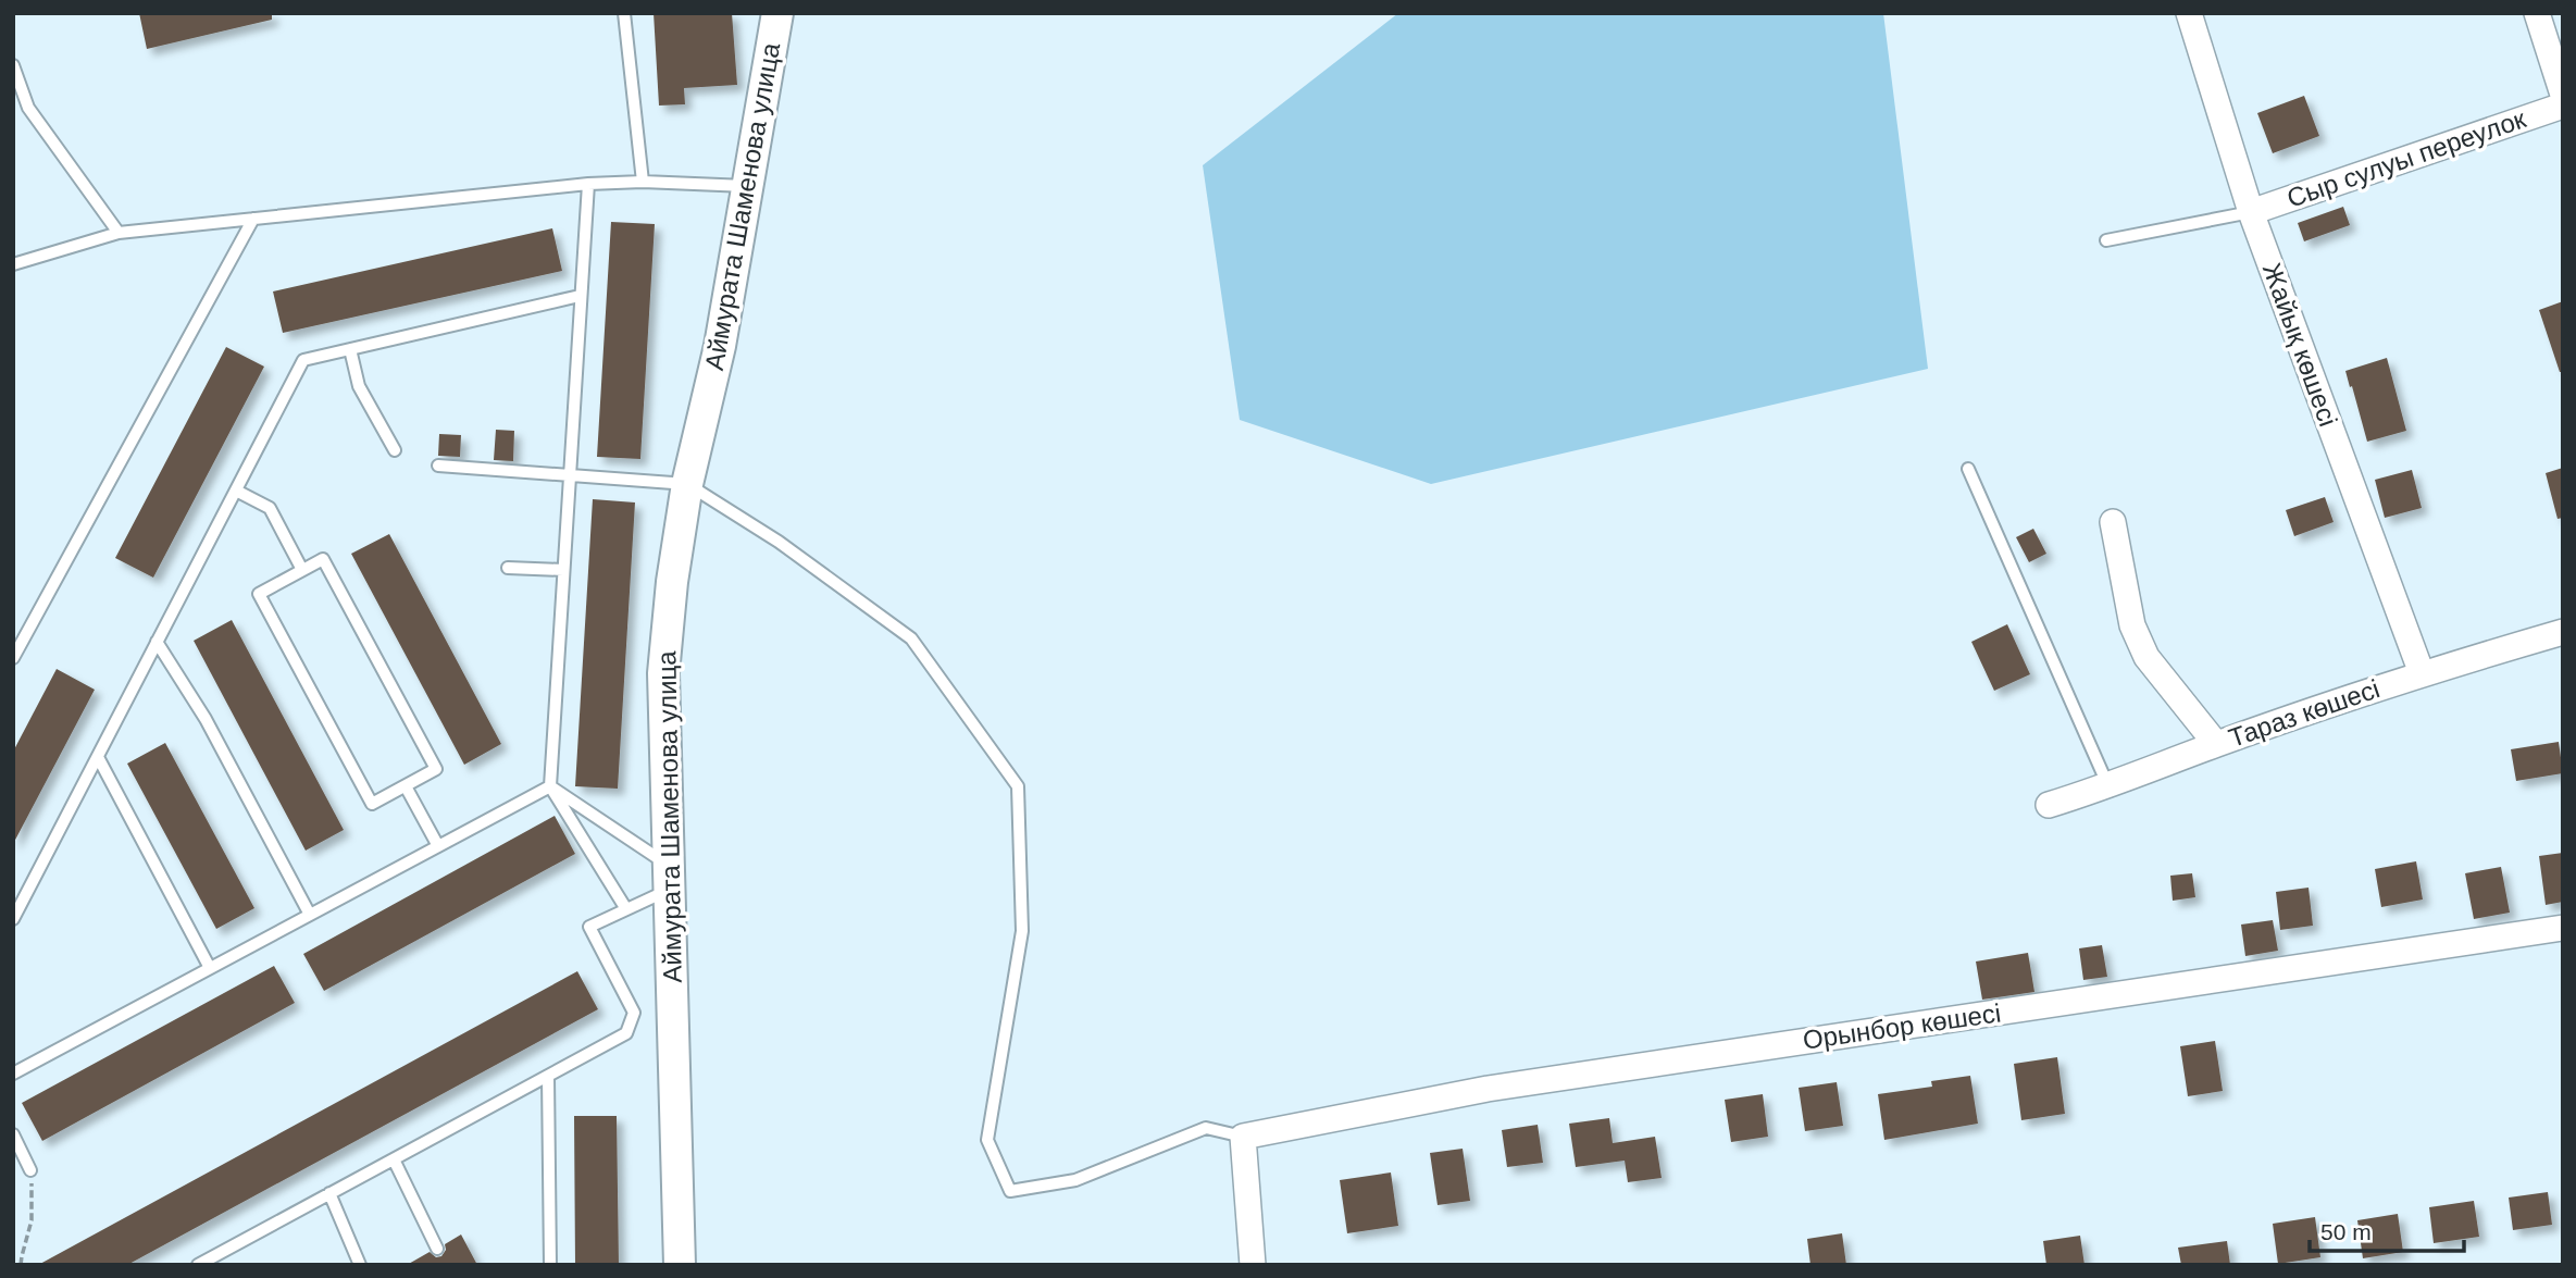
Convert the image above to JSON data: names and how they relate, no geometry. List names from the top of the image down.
{
  "streets": {
    "street": [
      "Сыр сулуы переулок",
      "Аймурата Шаменова улица",
      "Жайық көшесі",
      "Тараз көшесі",
      "Орынбор көшесі"
    ]
  },
  "crossings": [
    ["Сыр сулуы переулок", "Жайық көшесі"],
    ["Жайық көшесі", "Тараз көшесі"]
  ],
  "scale_bar": "50 m"
}
